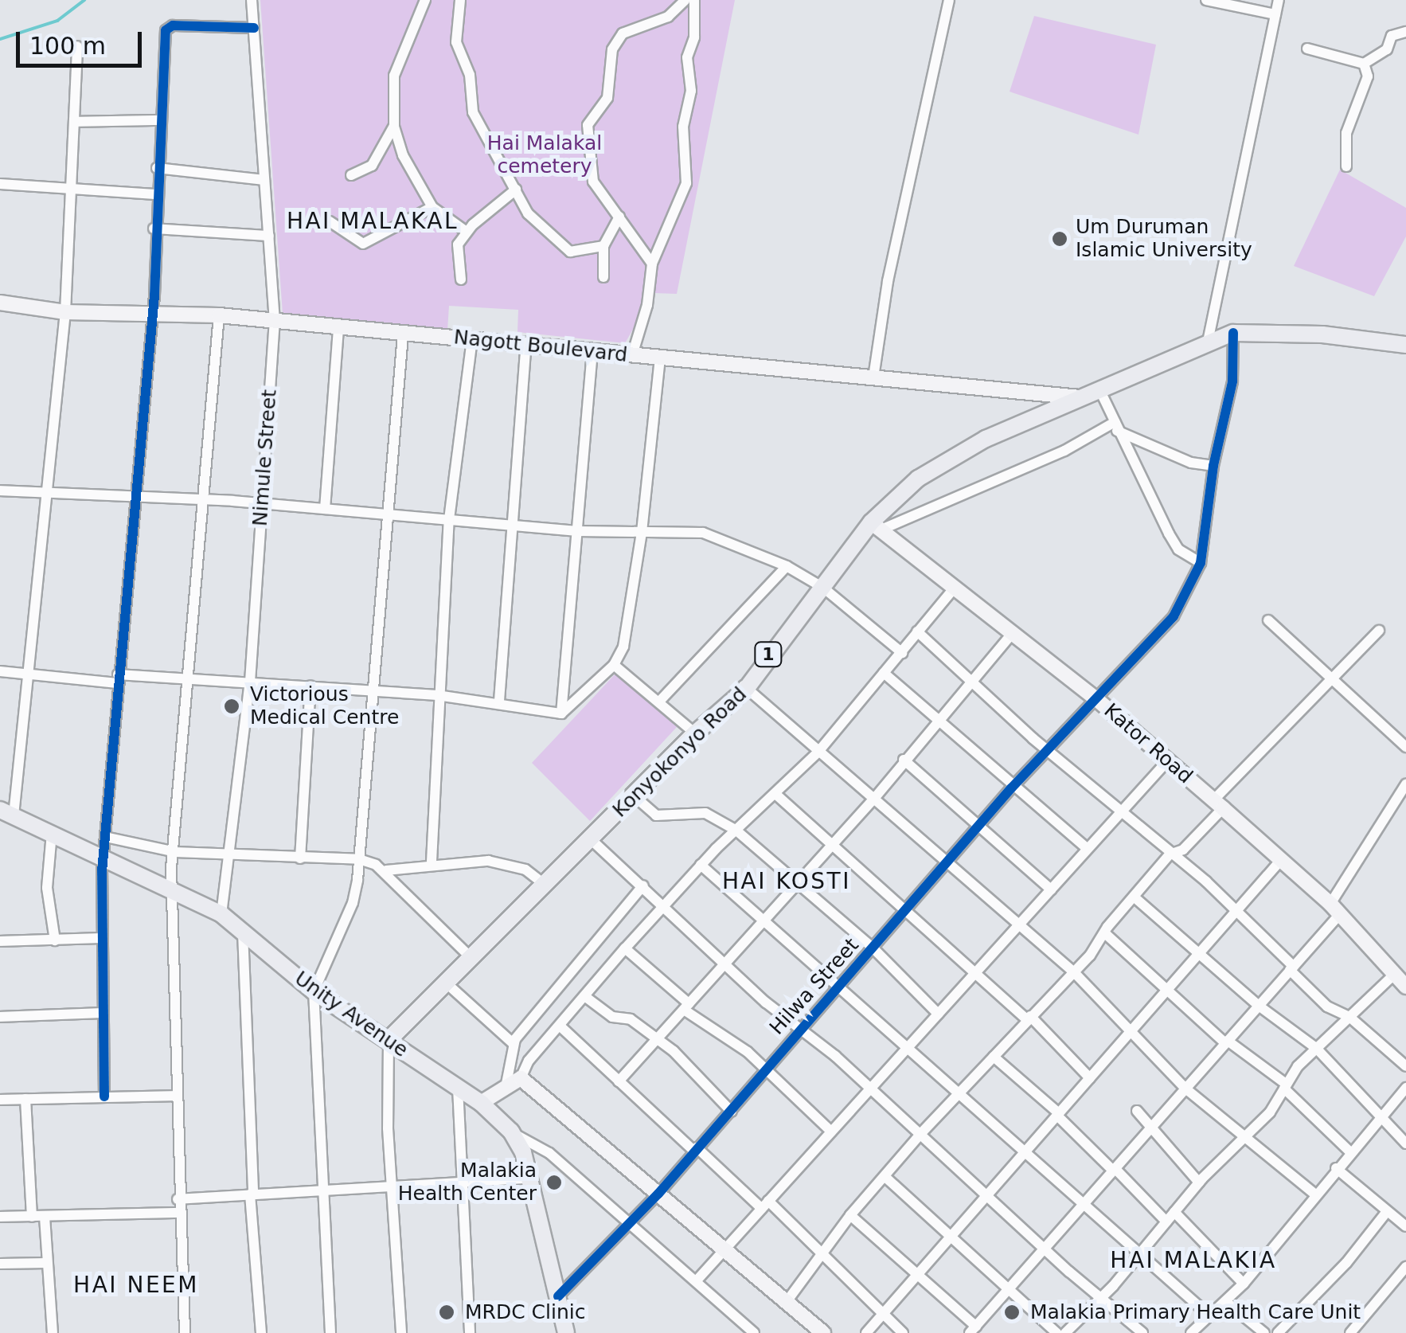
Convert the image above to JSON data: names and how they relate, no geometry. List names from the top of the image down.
{
  "streets": {
    "main road": ["1", "Konyokonyo Road", "Unity Avenue"],
    "street": [
      "Nagott Boulevard",
      "Nimule Street",
      "Kator Road",
      "Hilwa Street"
    ]
  },
  "crossings": [
    ["Nagott Boulevard", "Nimule Street"],
    ["Nagott Boulevard", "Konyokonyo Road"],
    ["Nimule Street", "Unity Avenue"],
    ["Kator Road", "Konyokonyo Road"],
    ["Kator Road", "Hilwa Street"],
    ["Konyokonyo Road", "Hilwa Street"],
    ["Konyokonyo Road", "Unity Avenue"],
    ["Hilwa Street", "Unity Avenue"]
  ],
  "districts": [
    "HAI MALAKAL",
    "HAI KOSTI",
    "HAI MALAKIA",
    "HAI NEEM"
  ],
  "parks": ["Hai Malakal cemetery"],
  "places": [
    "Um Duruman Islamic University",
    "Victorious Medical Centre",
    "Malakia Health Center",
    "MRDC Clinic",
    "Malakia Primary Health Care Unit"
  ],
  "scale_bar": "100 m"
}
